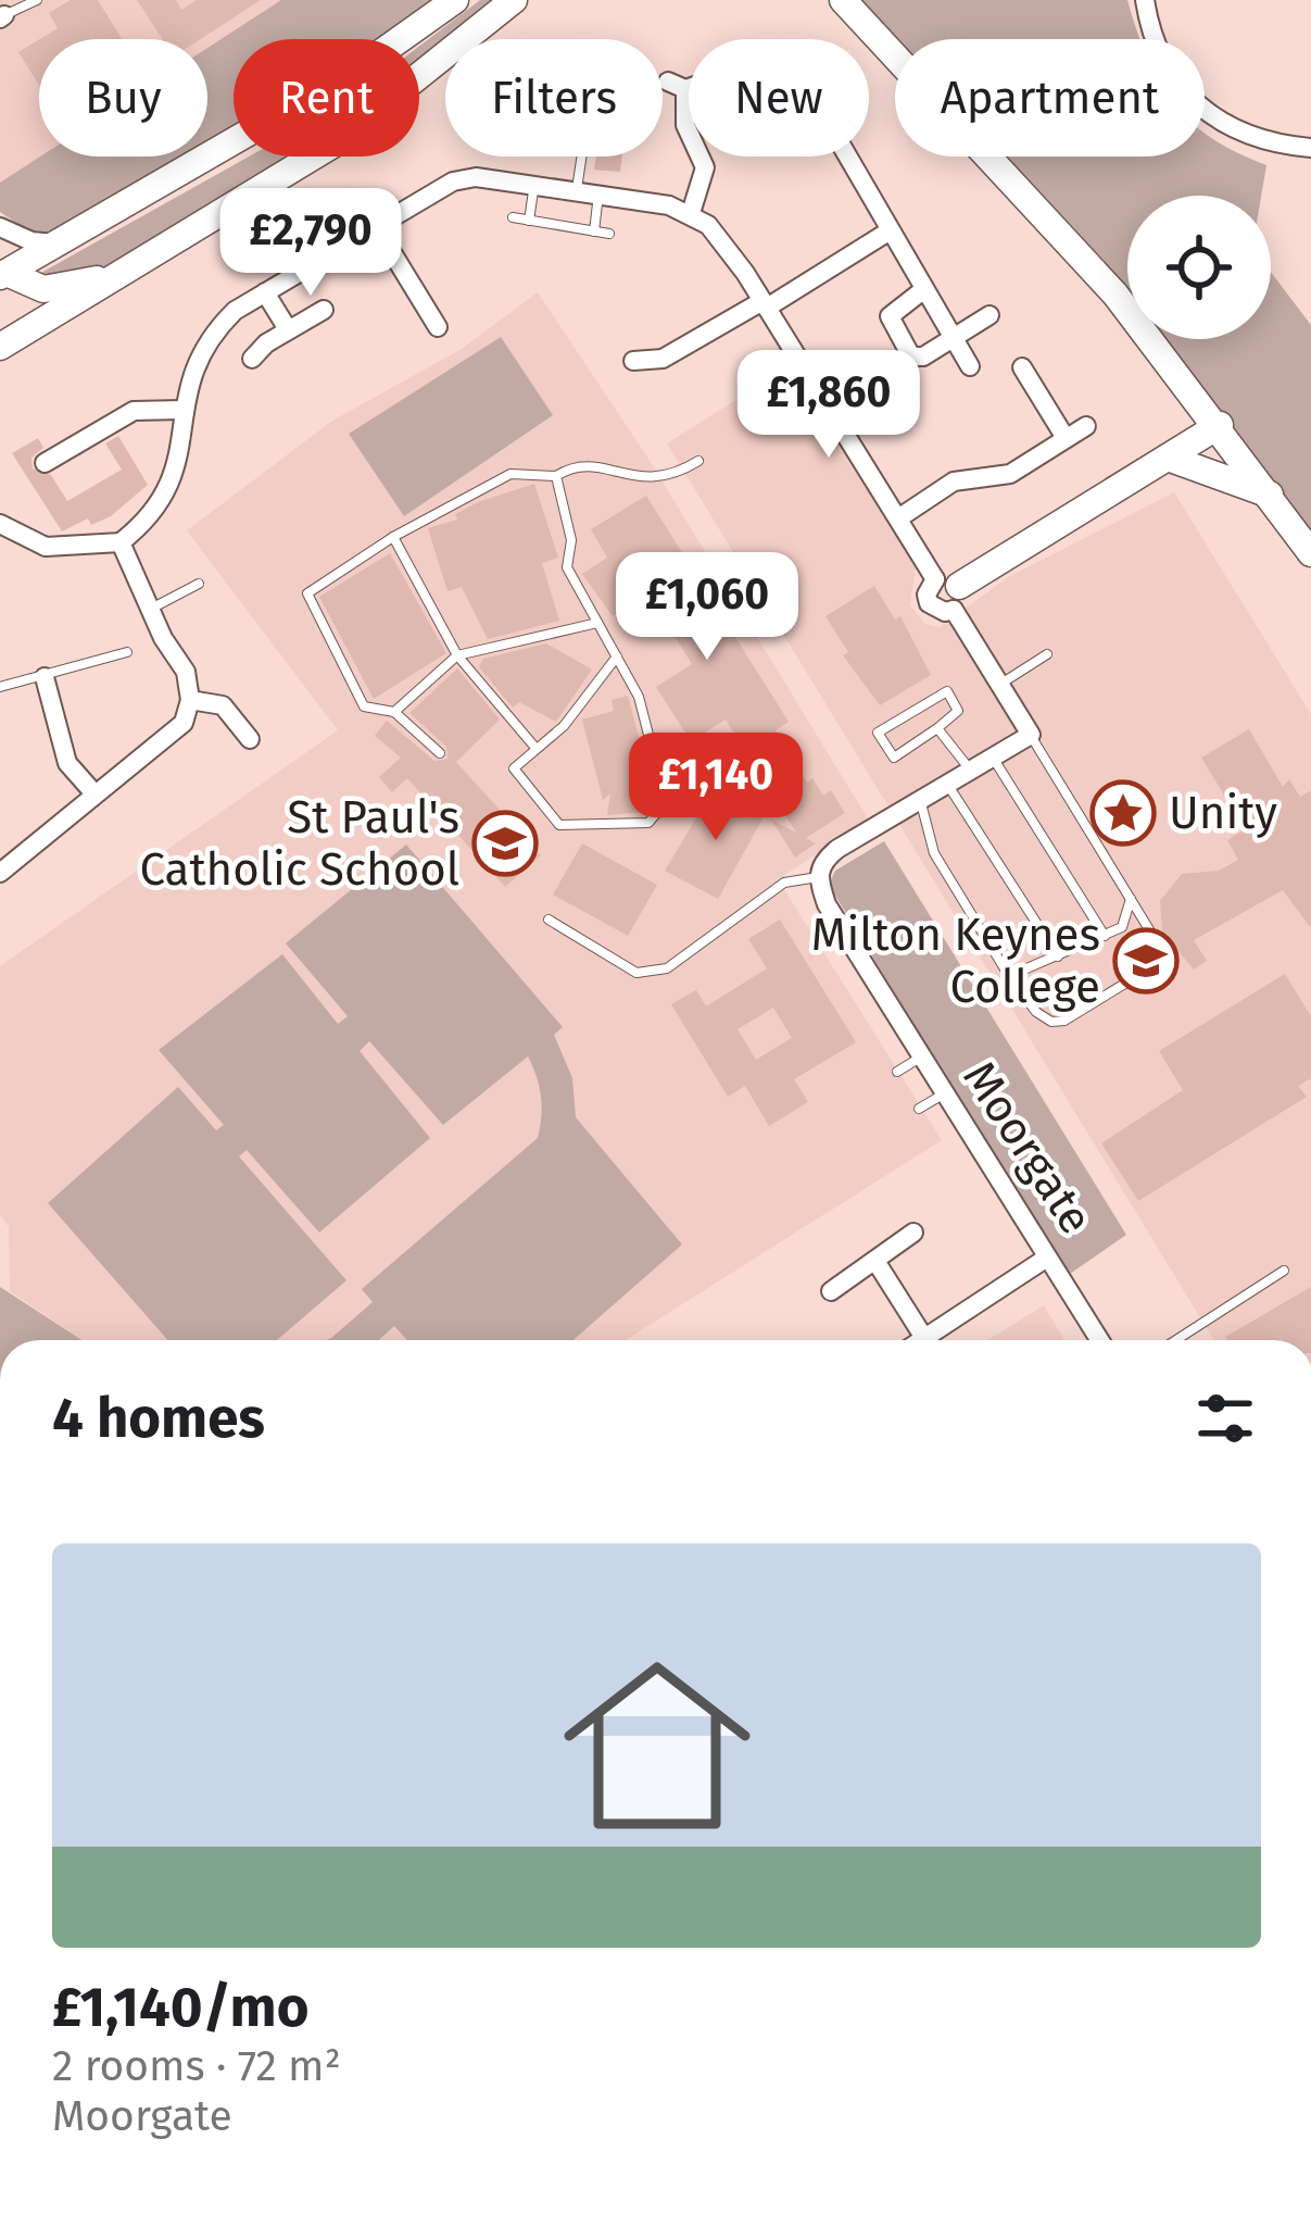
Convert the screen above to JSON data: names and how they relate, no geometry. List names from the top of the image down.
{
  "streets": {
    "street": ["Moorgate"]
  },
  "places": {
    "place": ["Unity"],
    "school or university": ["St Paul's Catholic School", "Milton Keynes College"]
  },
  "page": {
    "chip": [
      "Buy",
      "Rent",
      "Filters",
      "New",
      "Apartment"
    ],
    "price": [
      "£2,790",
      "£1,860",
      "£1,060",
      "£1,140"
    ],
    "heading": "4 homes",
    "list": [
      {
        "name": "£1,140/mo",
        "note": "2 rooms · 72 m² · Moorgate"
      }
    ]
  }
}
